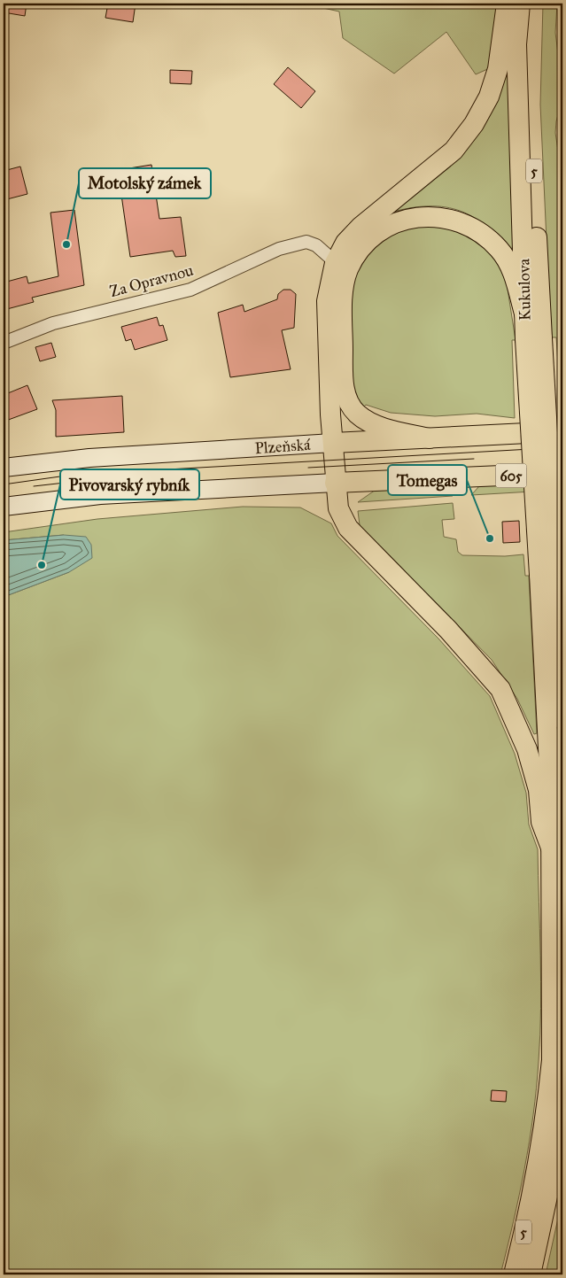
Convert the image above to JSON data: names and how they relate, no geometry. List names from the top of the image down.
{
  "streets": {
    "main road": [
      "5",
      "Kukulova",
      "Plzeňská",
      "605"
    ],
    "street": ["Za Opravnou"]
  },
  "crossings": [
    ["5", "Kukulova"]
  ],
  "places": ["Motolský zámek", "Tomegas", "Pivovarský rybník"]
}
